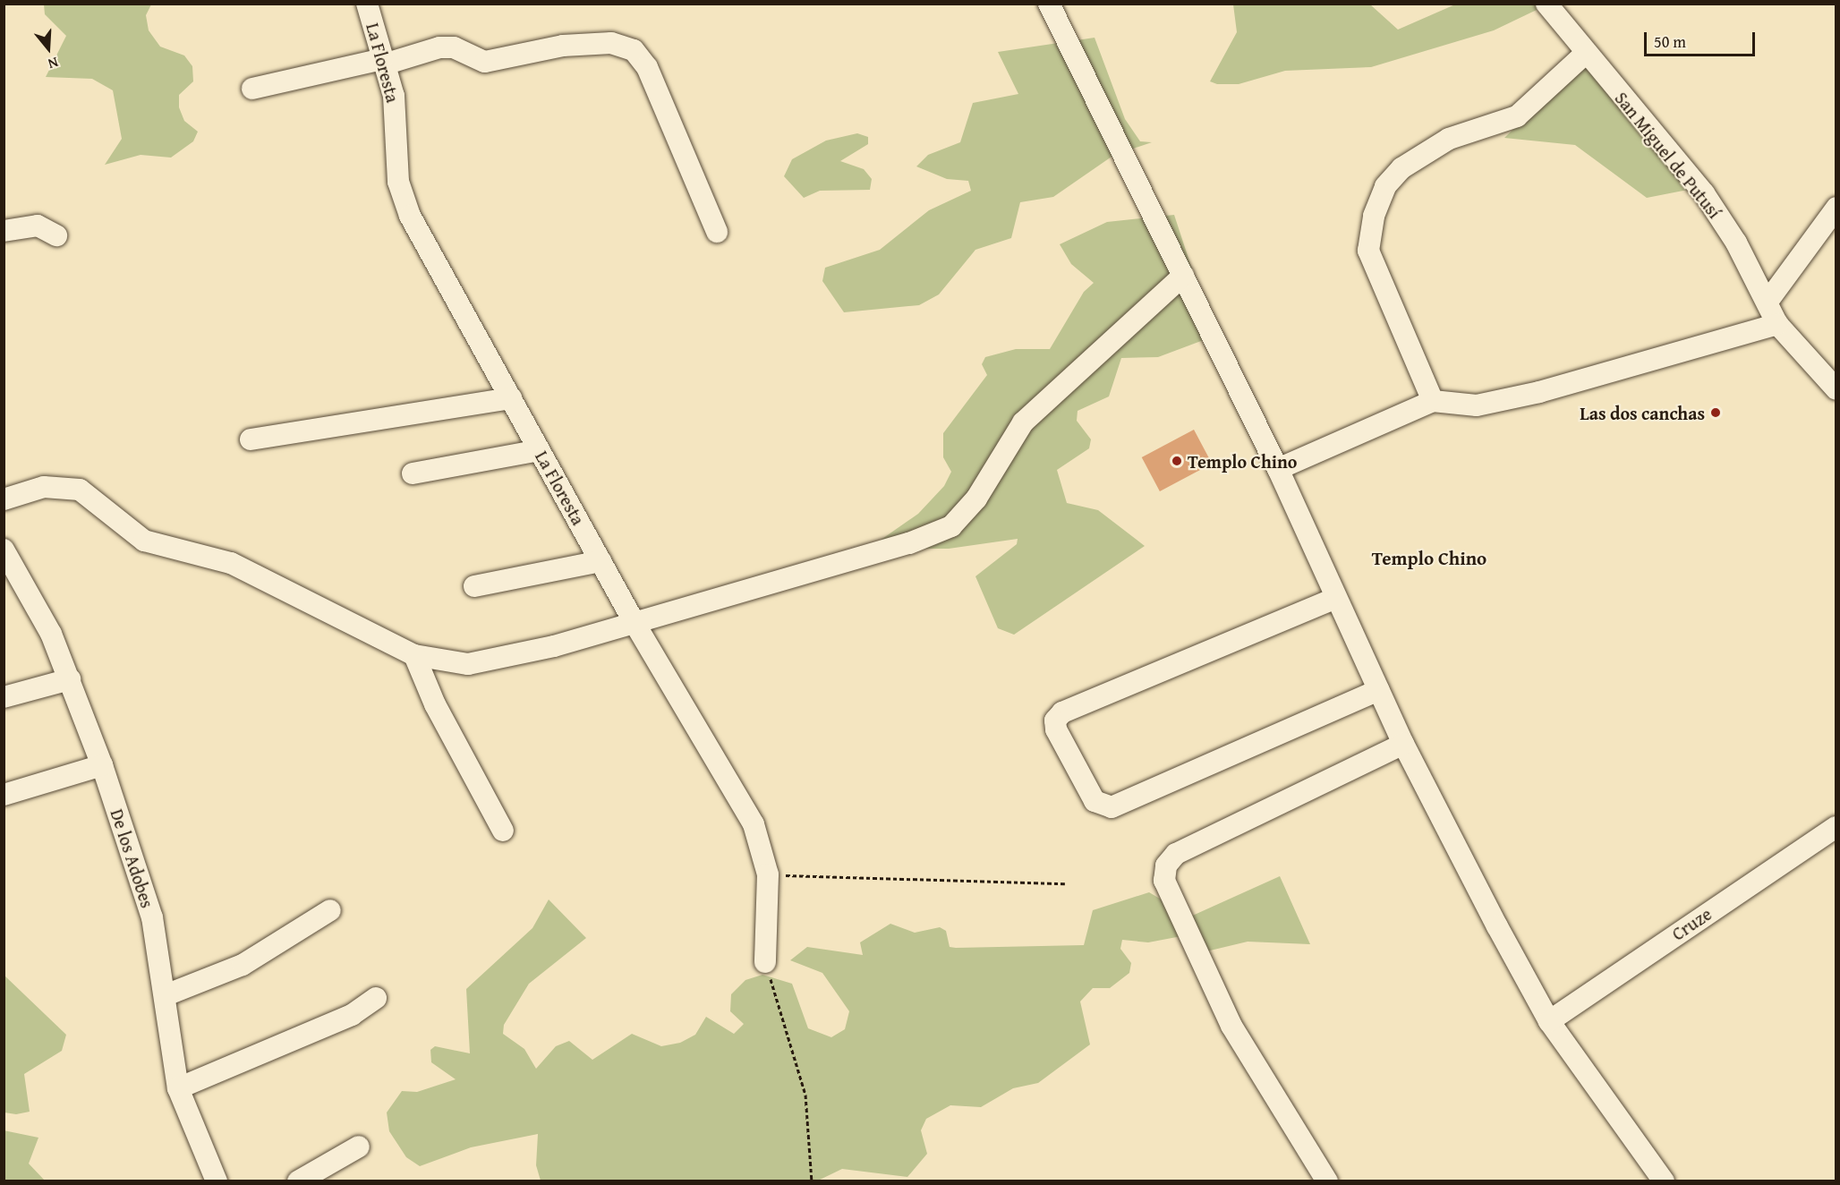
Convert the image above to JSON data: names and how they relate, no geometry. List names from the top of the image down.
{
  "streets": {
    "street": [
      "La Floresta",
      "San Miguel de Putusí",
      "De los Adobes",
      "Cruze"
    ]
  },
  "districts": ["Templo Chino"],
  "places": ["Las dos canchas", "Templo Chino"],
  "scale_bar": "50 m",
  "north": "bottom"
}
